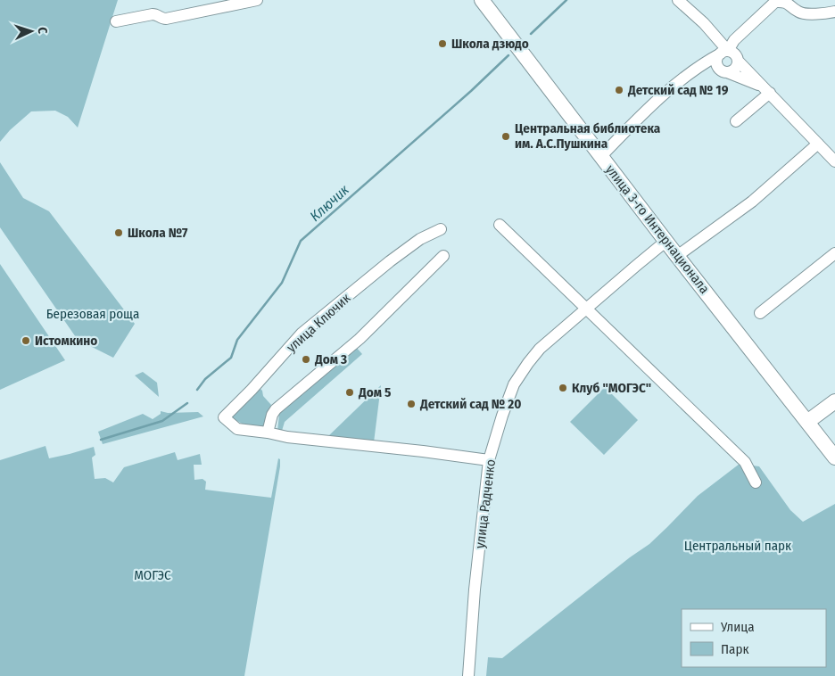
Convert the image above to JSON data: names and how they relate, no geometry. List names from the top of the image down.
{
  "streets": {
    "main road": ["улица 3-го Интернационала"],
    "street": ["улица Ключик", "улица Радченко"]
  },
  "crossings": [
    ["улица 3-го Интернационала", "улица Радченко"],
    ["улица Ключик", "улица Радченко"]
  ],
  "water": ["Ключик"],
  "parks": ["Березовая роща", "Центральный парк", "МОГЭС"],
  "places": [
    "Школа дзюдо",
    "Детский сад № 19",
    "Центральная библиотека им. А.С.Пушкина",
    "Школа №7",
    "Истомкино",
    "Дом 3",
    "Клуб \"МОГЭС\"",
    "Дом 5",
    "Детский сад № 20"
  ],
  "legend": ["Улица", "Парк"],
  "north": "right"
}
